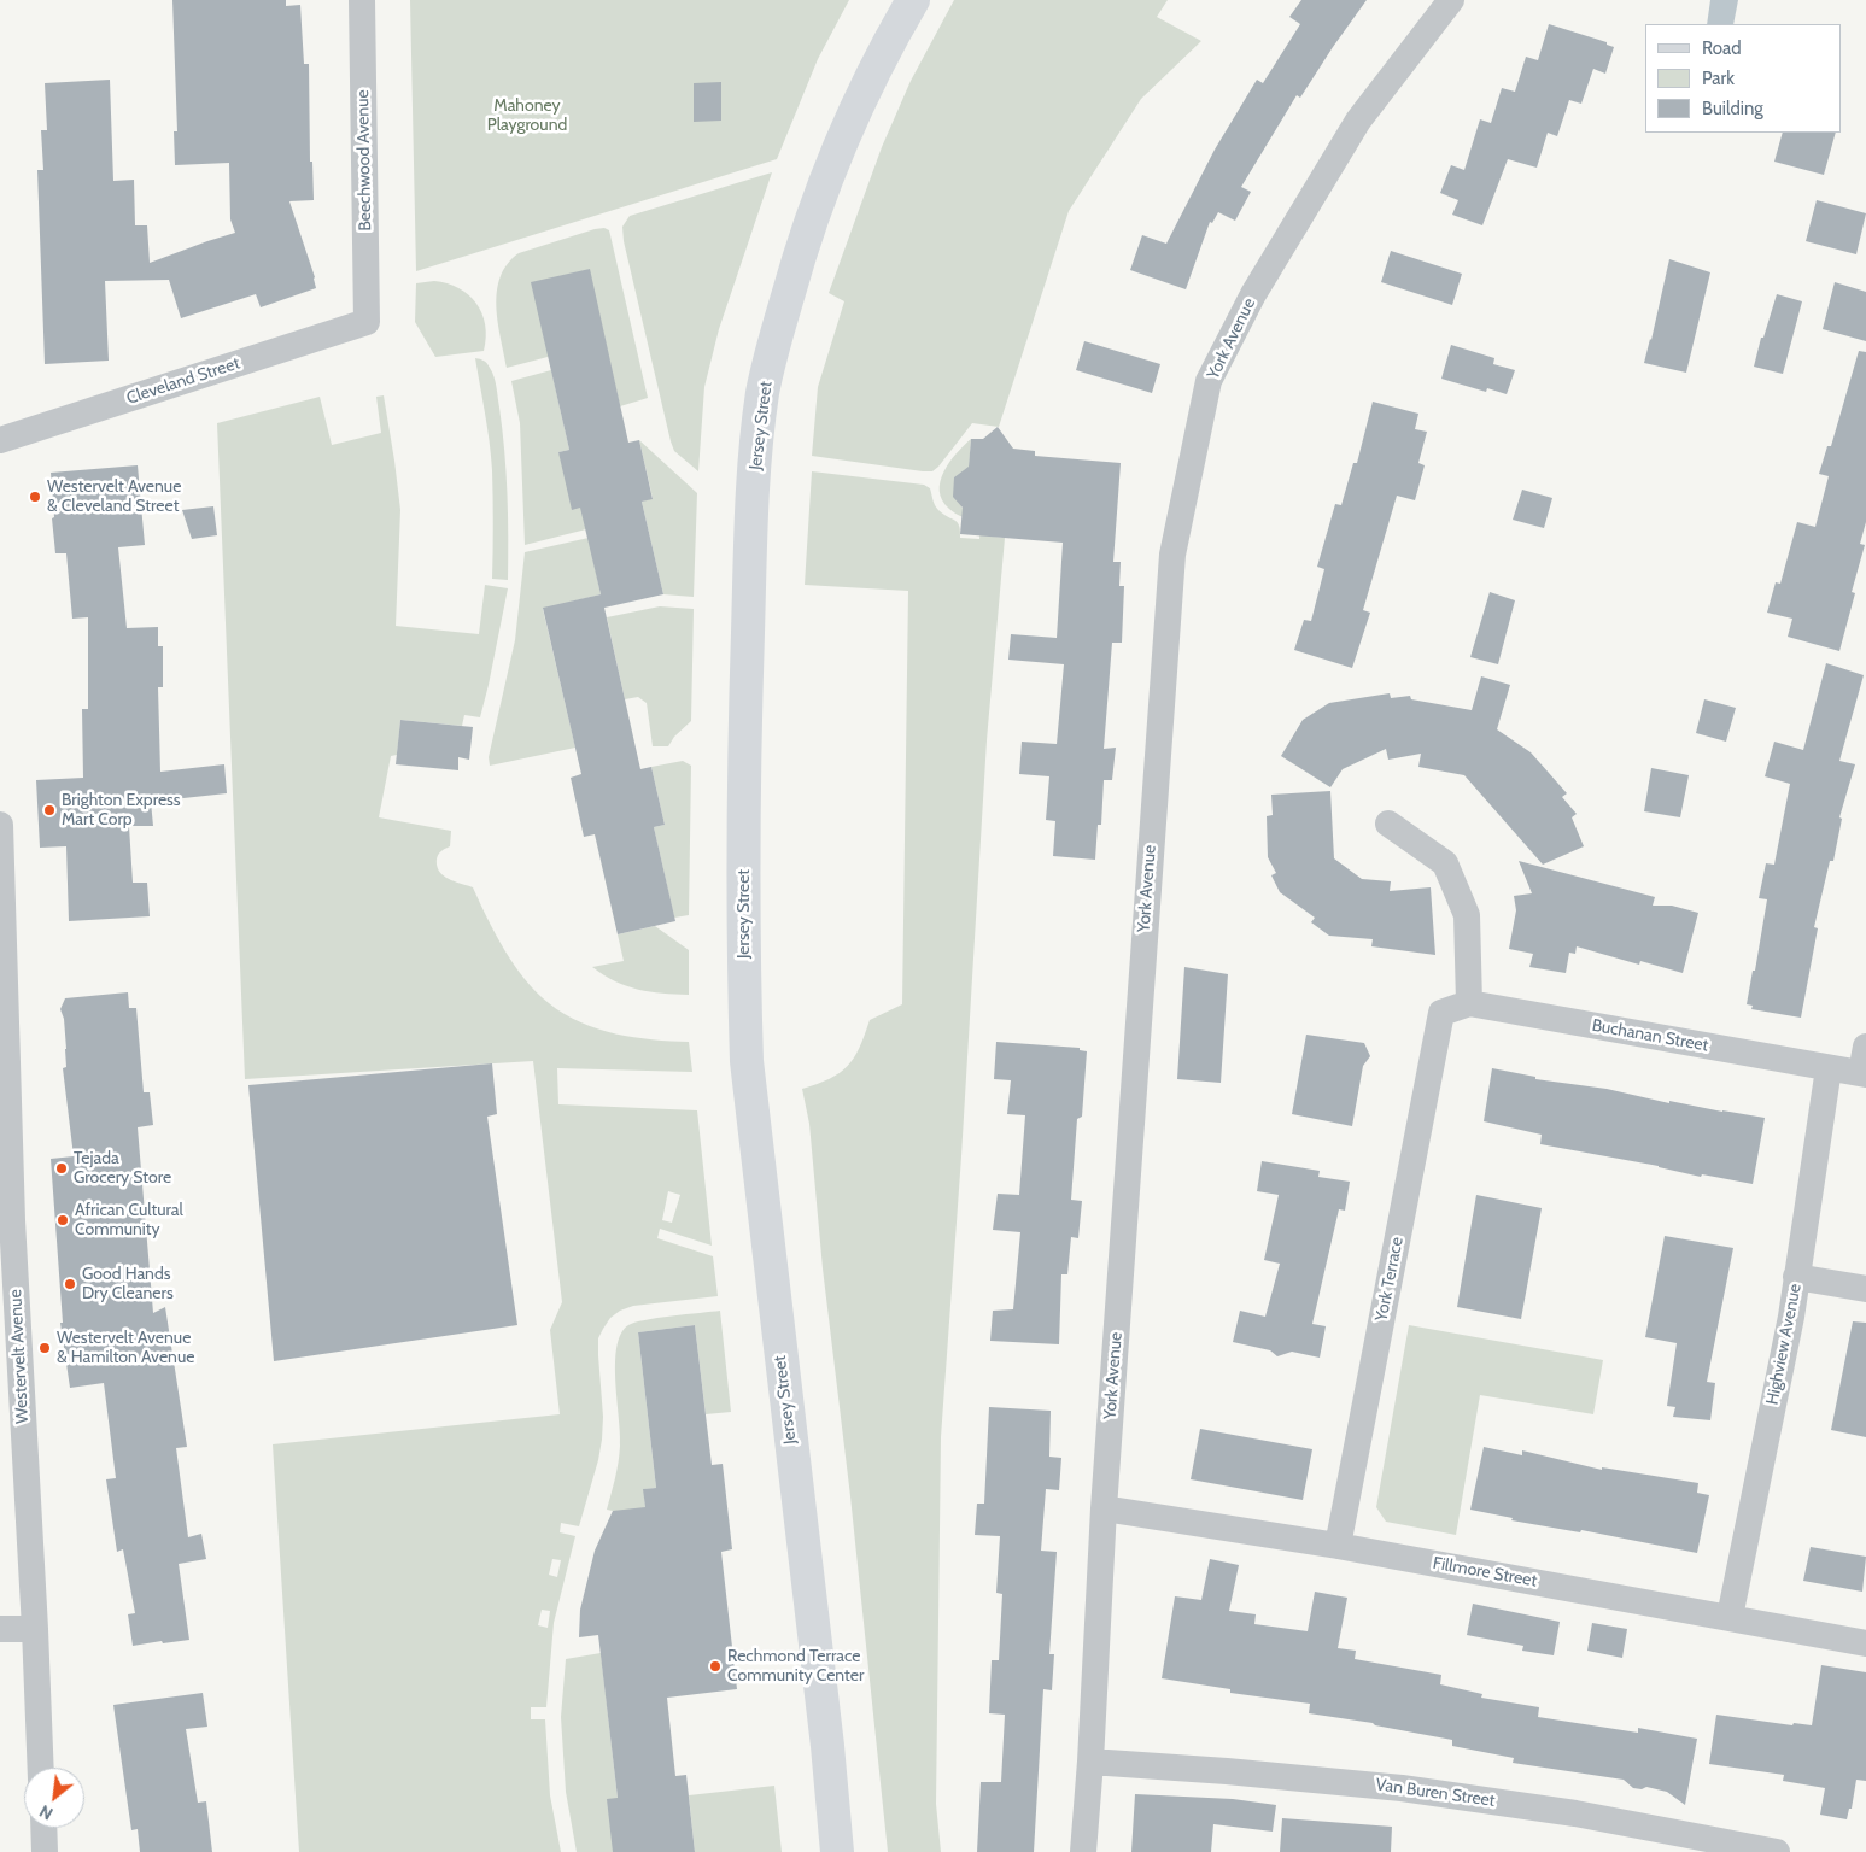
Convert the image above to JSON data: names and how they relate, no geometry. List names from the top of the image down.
{
  "streets": {
    "street": [
      "Beechwood Avenue",
      "York Avenue",
      "Cleveland Street",
      "Jersey Street",
      "Buchanan Street",
      "York Terrace",
      "Highview Avenue",
      "Westervelt Avenue",
      "Fillmore Street",
      "Van Buren Street"
    ]
  },
  "crossings": [
    ["Beechwood Avenue", "Cleveland Street"],
    ["York Avenue", "Fillmore Street"],
    ["York Avenue", "Van Buren Street"],
    ["Buchanan Street", "York Terrace"],
    ["Buchanan Street", "Highview Avenue"],
    ["York Terrace", "Fillmore Street"],
    ["Highview Avenue", "Fillmore Street"]
  ],
  "parks": ["Mahoney Playground"],
  "places": [
    "Westervelt Avenue & Cleveland Street",
    "Brighton Express Mart Corp",
    "Tejada Grocery Store",
    "African Cultural Community",
    "Good Hands Dry Cleaners",
    "Westervelt Avenue & Hamilton Avenue",
    "Rechmond Terrace Community Center"
  ],
  "legend": ["Road", "Park", "Building"],
  "north": "bottom left"
}
